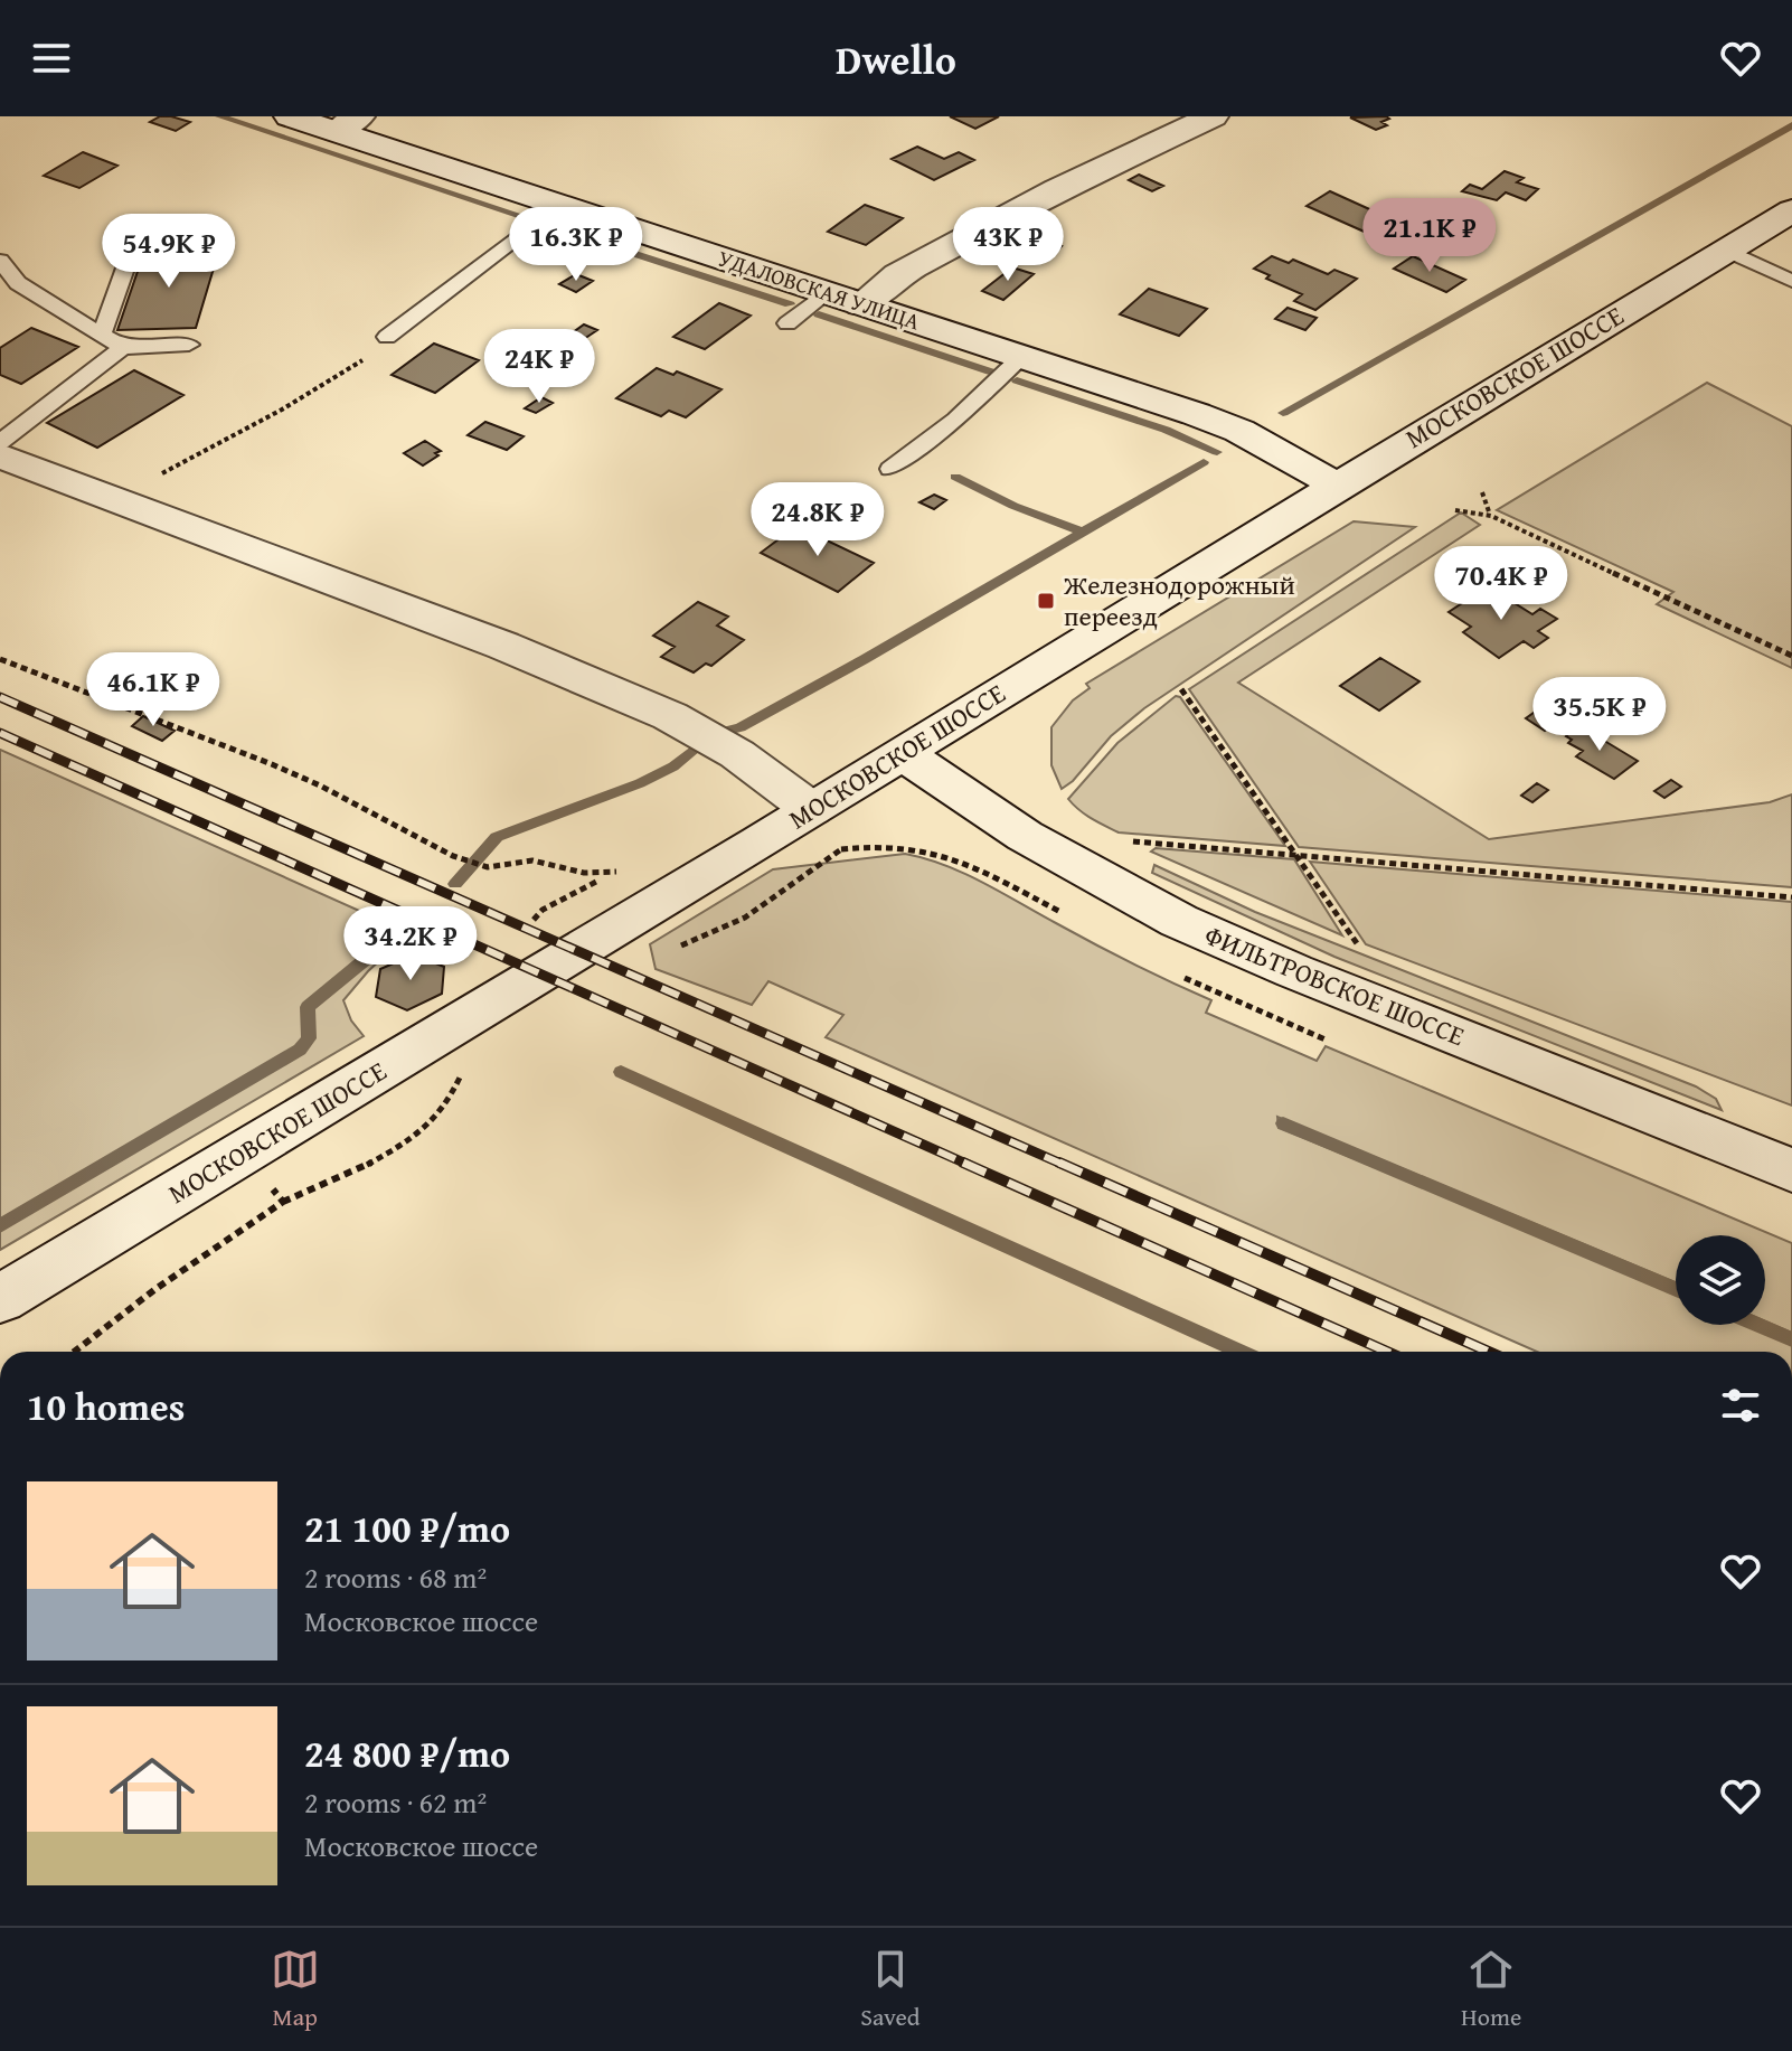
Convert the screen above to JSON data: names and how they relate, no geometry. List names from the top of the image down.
{
  "streets": {
    "main road": ["УДАЛОВСКАЯ УЛИЦА", "МОСКОВСКОЕ ШОССЕ", "ФИЛЬТРОВСКОЕ ШОССЕ"]
  },
  "crossings": [
    ["УДАЛОВСКАЯ УЛИЦА", "МОСКОВСКОЕ ШОССЕ"],
    ["МОСКОВСКОЕ ШОССЕ", "ФИЛЬТРОВСКОЕ ШОССЕ"]
  ],
  "places": {
    "transit": ["Железнодорожный переезд"]
  },
  "page": {
    "header": "Dwello",
    "price": [
      "21.1K ₽",
      "16.3K ₽",
      "43K ₽",
      "54.9K ₽",
      "24K ₽",
      "24.8K ₽",
      "70.4K ₽",
      "46.1K ₽",
      "35.5K ₽",
      "34.2K ₽"
    ],
    "heading": "10 homes",
    "list": [
      {
        "name": "21 100 ₽/mo",
        "note": "2 rooms · 68 m² · Московское шоссе"
      },
      {
        "name": "24 800 ₽/mo",
        "note": "2 rooms · 62 m² · Московское шоссе"
      }
    ],
    "tabs": ["Map", "Saved", "Home"]
  }
}
